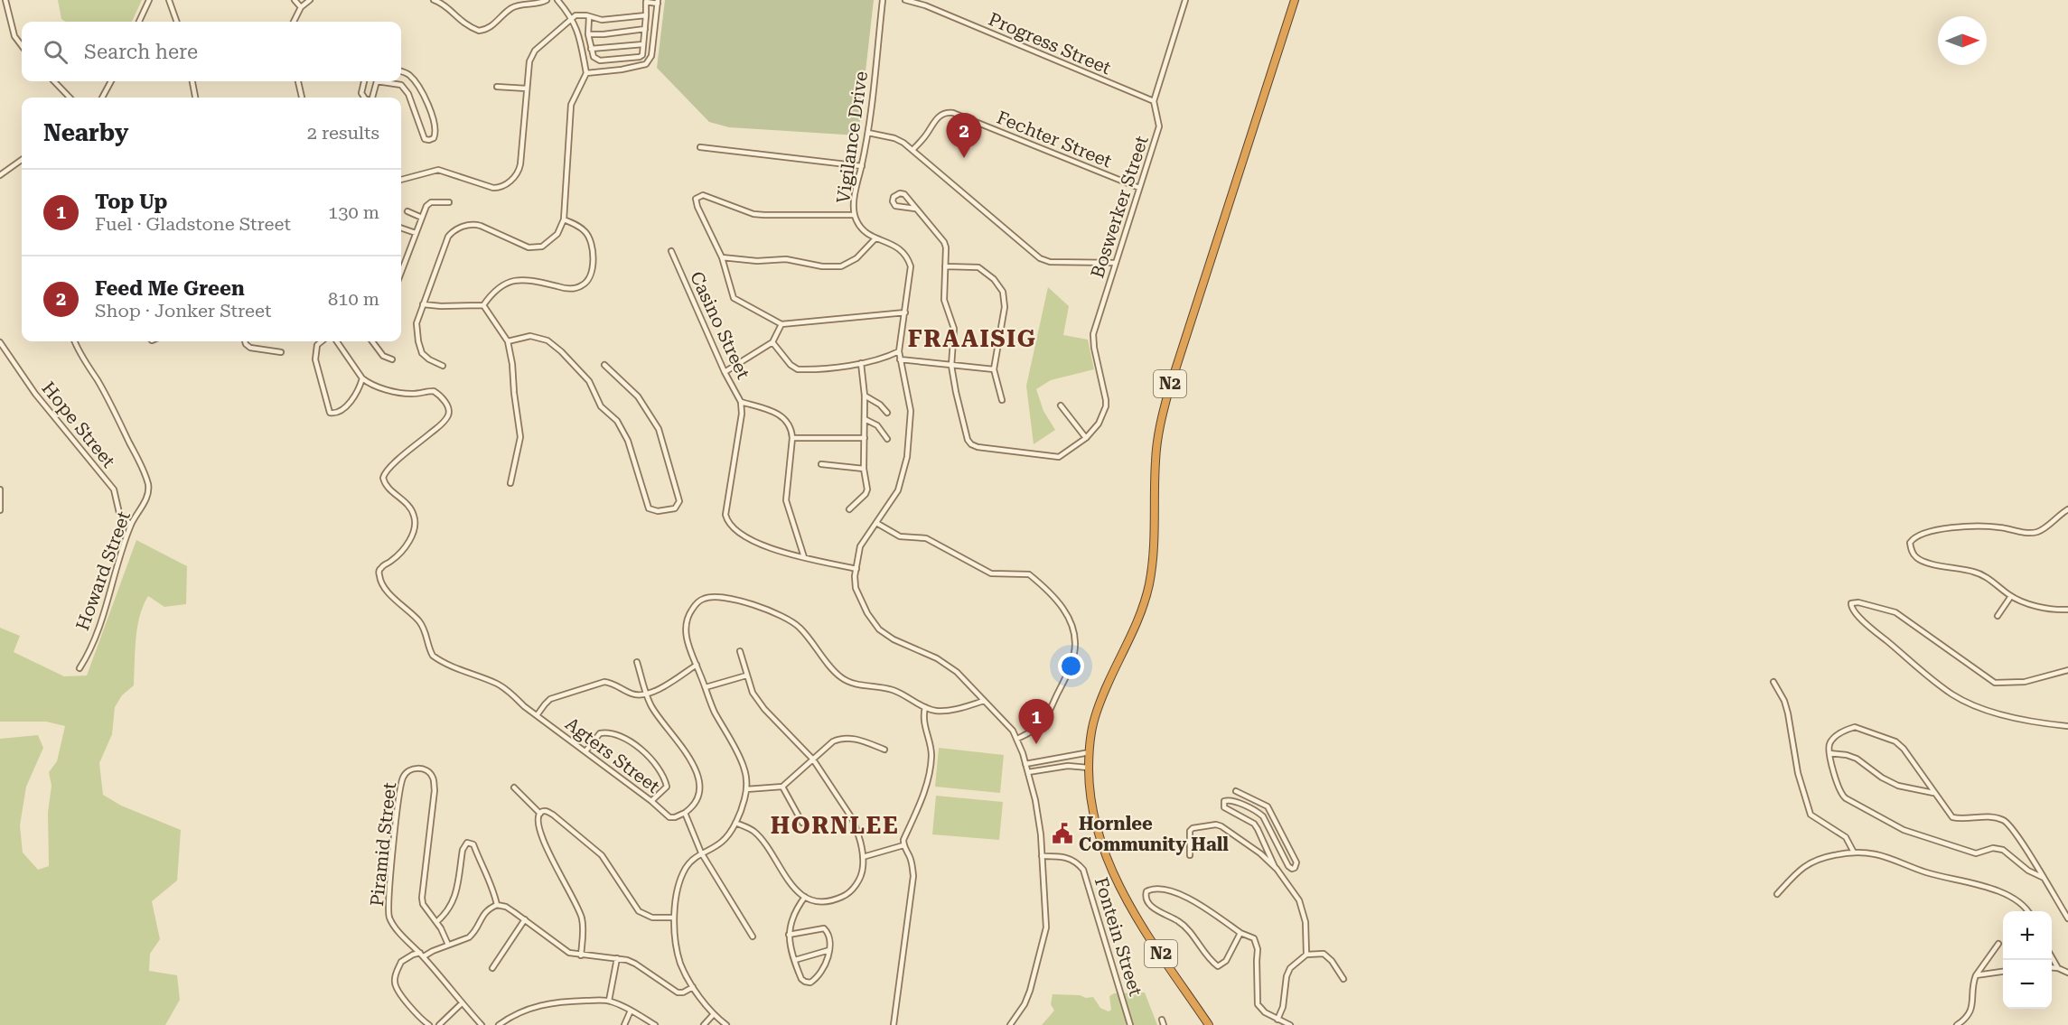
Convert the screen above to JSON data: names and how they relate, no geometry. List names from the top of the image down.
{
  "streets": {
    "highway": ["N2"],
    "street": [
      "Progress Street",
      "Vigilance Drive",
      "Fechter Street",
      "Boswerker Street",
      "Casino Street",
      "Hope Street",
      "Howard Street",
      "Agters Street",
      "Piramid Street",
      "Fontein Street"
    ]
  },
  "crossings": [
    ["Progress Street", "Boswerker Street"],
    ["Vigilance Drive", "Fontein Street"],
    ["Fechter Street", "Boswerker Street"],
    ["Hope Street", "Howard Street"]
  ],
  "districts": ["FRAAISIG", "HORNLEE"],
  "places": {
    "public building": ["Hornlee Community Hall"]
  },
  "north": "right",
  "page": {
    "search": "Search here",
    "heading": ["Nearby", "2 results"],
    "pins": ["2", "1"],
    "list": [
      {
        "mark": "1",
        "name": "Top Up",
        "note": "Fuel · Gladstone Street",
        "value": "130 m"
      },
      {
        "mark": "2",
        "name": "Feed Me Green",
        "note": "Shop · Jonker Street",
        "value": "810 m"
      }
    ],
    "map_buttons": ["+", "−"]
  }
}
